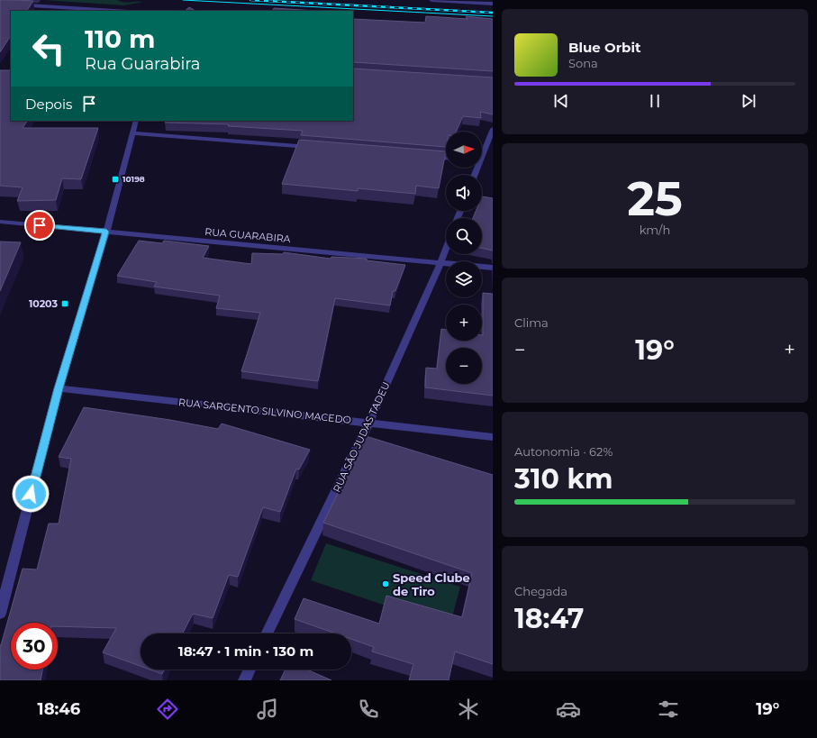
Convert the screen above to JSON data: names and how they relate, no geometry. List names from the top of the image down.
{
  "streets": {
    "street": ["RUA GUARABIRA", "RUA SARGENTO SILVINO MACEDO", "RUA SÃO JUDAS TADEU"]
  },
  "crossings": [
    ["RUA GUARABIRA", "RUA SÃO JUDAS TADEU"],
    ["RUA SARGENTO SILVINO MACEDO", "RUA SÃO JUDAS TADEU"]
  ],
  "places": {
    "transit": ["10198", "10203"],
    "other": ["Speed Clube de Tiro"]
  },
  "north": "right",
  "page": {
    "turn": ["110 m", "Rua Guarabira"],
    "song": ["Blue Orbit", "Sona"],
    "then": "Depois",
    "map_buttons": ["+", "−"],
    "tile": [
      ["25", "km/h"],
      "Clima",
      ["Autonomia · 62%", "310 km"],
      ["Chegada", "18:47"]
    ],
    "heat": ["−", "19°", "+"],
    "limit": "30",
    "trip": "18:47 · 1 min · 130 m",
    "tabs": ["18:46", "19°"]
  }
}
